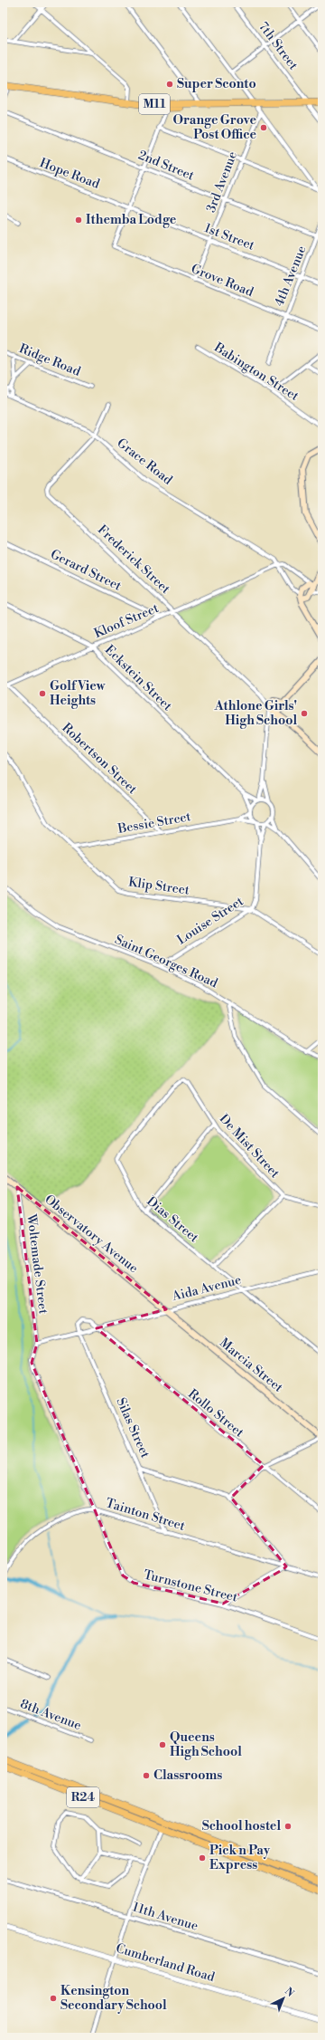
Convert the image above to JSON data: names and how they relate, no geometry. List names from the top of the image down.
{
  "streets": {
    "main road": [
      "M11",
      "Grace Road",
      "Observatory Avenue",
      "Marcia Street",
      "R24"
    ],
    "street": [
      "7th Street",
      "2nd Street",
      "Hope Road",
      "3rd Avenue",
      "1st Street",
      "4th Avenue",
      "Grove Road",
      "Ridge Road",
      "Babington Street",
      "Frederick Street",
      "Gerard Street",
      "Kloof Street",
      "Eckstein Street",
      "Robertson Street",
      "Bessie Street",
      "Klip Street",
      "Louise Street",
      "Saint Georges Road",
      "De Mist Street",
      "Dias Street",
      "Woltemade Street",
      "Aida Avenue",
      "Rollo Street",
      "Silas Street",
      "Tainton Street",
      "Turnstone Street",
      "8th Avenue",
      "11th Avenue",
      "Cumberland Road"
    ]
  },
  "crossings": [
    ["7th Street", "M11"],
    ["M11", "3rd Avenue"],
    ["2nd Street", "3rd Avenue"],
    ["2nd Street", "4th Avenue"],
    ["Hope Road", "1st Street"],
    ["Hope Road", "Grove Road"],
    ["3rd Avenue", "1st Street"],
    ["3rd Avenue", "Grove Road"],
    ["1st Street", "4th Avenue"],
    ["1st Street", "Grove Road"],
    ["4th Avenue", "Grove Road"],
    ["Grace Road", "Frederick Street"],
    ["Grace Road", "Kloof Street"],
    ["Frederick Street", "Kloof Street"],
    ["Gerard Street", "Kloof Street"],
    ["Kloof Street", "Eckstein Street"],
    ["Kloof Street", "Robertson Street"],
    ["Eckstein Street", "Bessie Street"],
    ["Eckstein Street", "Louise Street"],
    ["Robertson Street", "Bessie Street"],
    ["Bessie Street", "Klip Street"],
    ["Bessie Street", "Louise Street"],
    ["Klip Street", "Louise Street"],
    ["Louise Street", "Saint Georges Road"],
    ["De Mist Street", "Dias Street"],
    ["Dias Street", "Aida Avenue"],
    ["Observatory Avenue", "Woltemade Street"],
    ["Observatory Avenue", "Aida Avenue"],
    ["Observatory Avenue", "Marcia Street"],
    ["Woltemade Street", "Aida Avenue"],
    ["Woltemade Street", "Tainton Street"],
    ["Aida Avenue", "Marcia Street"],
    ["Aida Avenue", "Rollo Street"],
    ["Aida Avenue", "Silas Street"],
    ["Aida Avenue", "Tainton Street"],
    ["Silas Street", "Tainton Street"],
    ["Tainton Street", "Turnstone Street"]
  ],
  "places": [
    "Super Sconto",
    "Orange Grove Post Office",
    "Ithemba Lodge",
    "Golf View Heights",
    "Athlone Girls' High School",
    "Queens High School",
    "Classrooms",
    "School hostel",
    "Pick n Pay Express",
    "Kensington Secondary School"
  ],
  "north": "top right"
}
